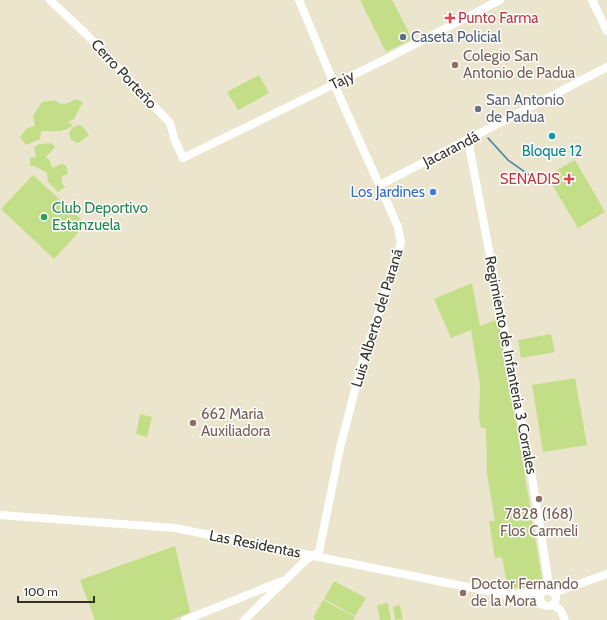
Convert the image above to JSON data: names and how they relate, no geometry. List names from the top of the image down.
{
  "streets": {
    "street": [
      "Cerro Porteño",
      "Tajy",
      "Jacarandá",
      "Luis Alberto del Paraná",
      "Regimiento de Infanteria 3 Corrales",
      "Las Residentas"
    ]
  },
  "crossings": [
    ["Cerro Porteño", "Tajy"],
    ["Tajy", "Luis Alberto del Paraná"],
    ["Jacarandá", "Luis Alberto del Paraná"],
    ["Jacarandá", "Regimiento de Infanteria 3 Corrales"],
    ["Luis Alberto del Paraná", "Las Residentas"],
    ["Regimiento de Infanteria 3 Corrales", "Las Residentas"]
  ],
  "places": {
    "health": ["Punto Farma", "SENADIS"],
    "other": [
      "Caseta Policial",
      "Colegio San Antonio de Padua",
      "San Antonio de Padua",
      "Bloque 12",
      "Los Jardines",
      "Club Deportivo Estanzuela",
      "662 Maria Auxiliadora",
      "7828 (168) Flos Carmeli",
      "Doctor Fernando de la Mora"
    ]
  },
  "scale_bar": "100 m"
}
